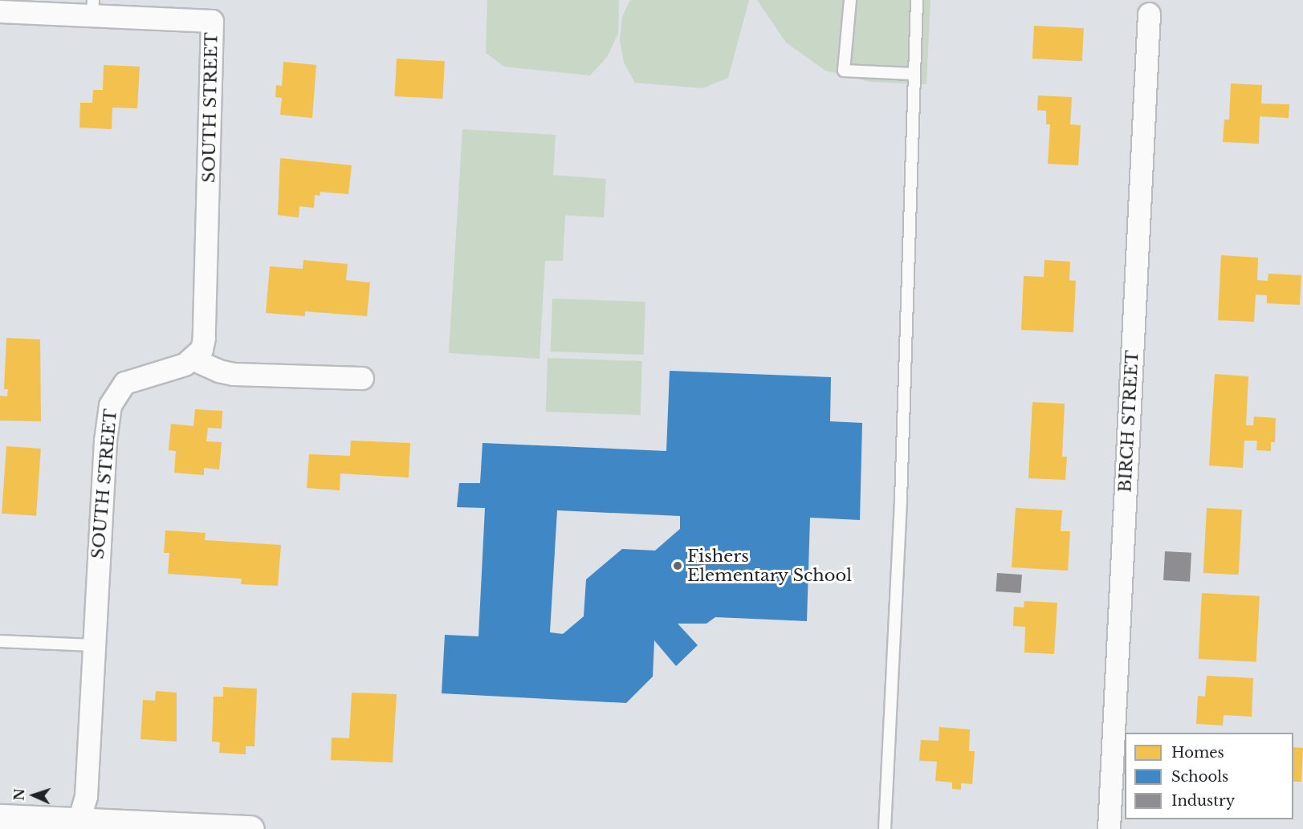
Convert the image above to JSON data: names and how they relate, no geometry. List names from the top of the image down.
{
  "streets": {
    "street": ["SOUTH STREET", "BIRCH STREET"]
  },
  "places": ["Fishers Elementary School"],
  "legend": ["Homes", "Schools", "Industry"],
  "north": "left"
}
